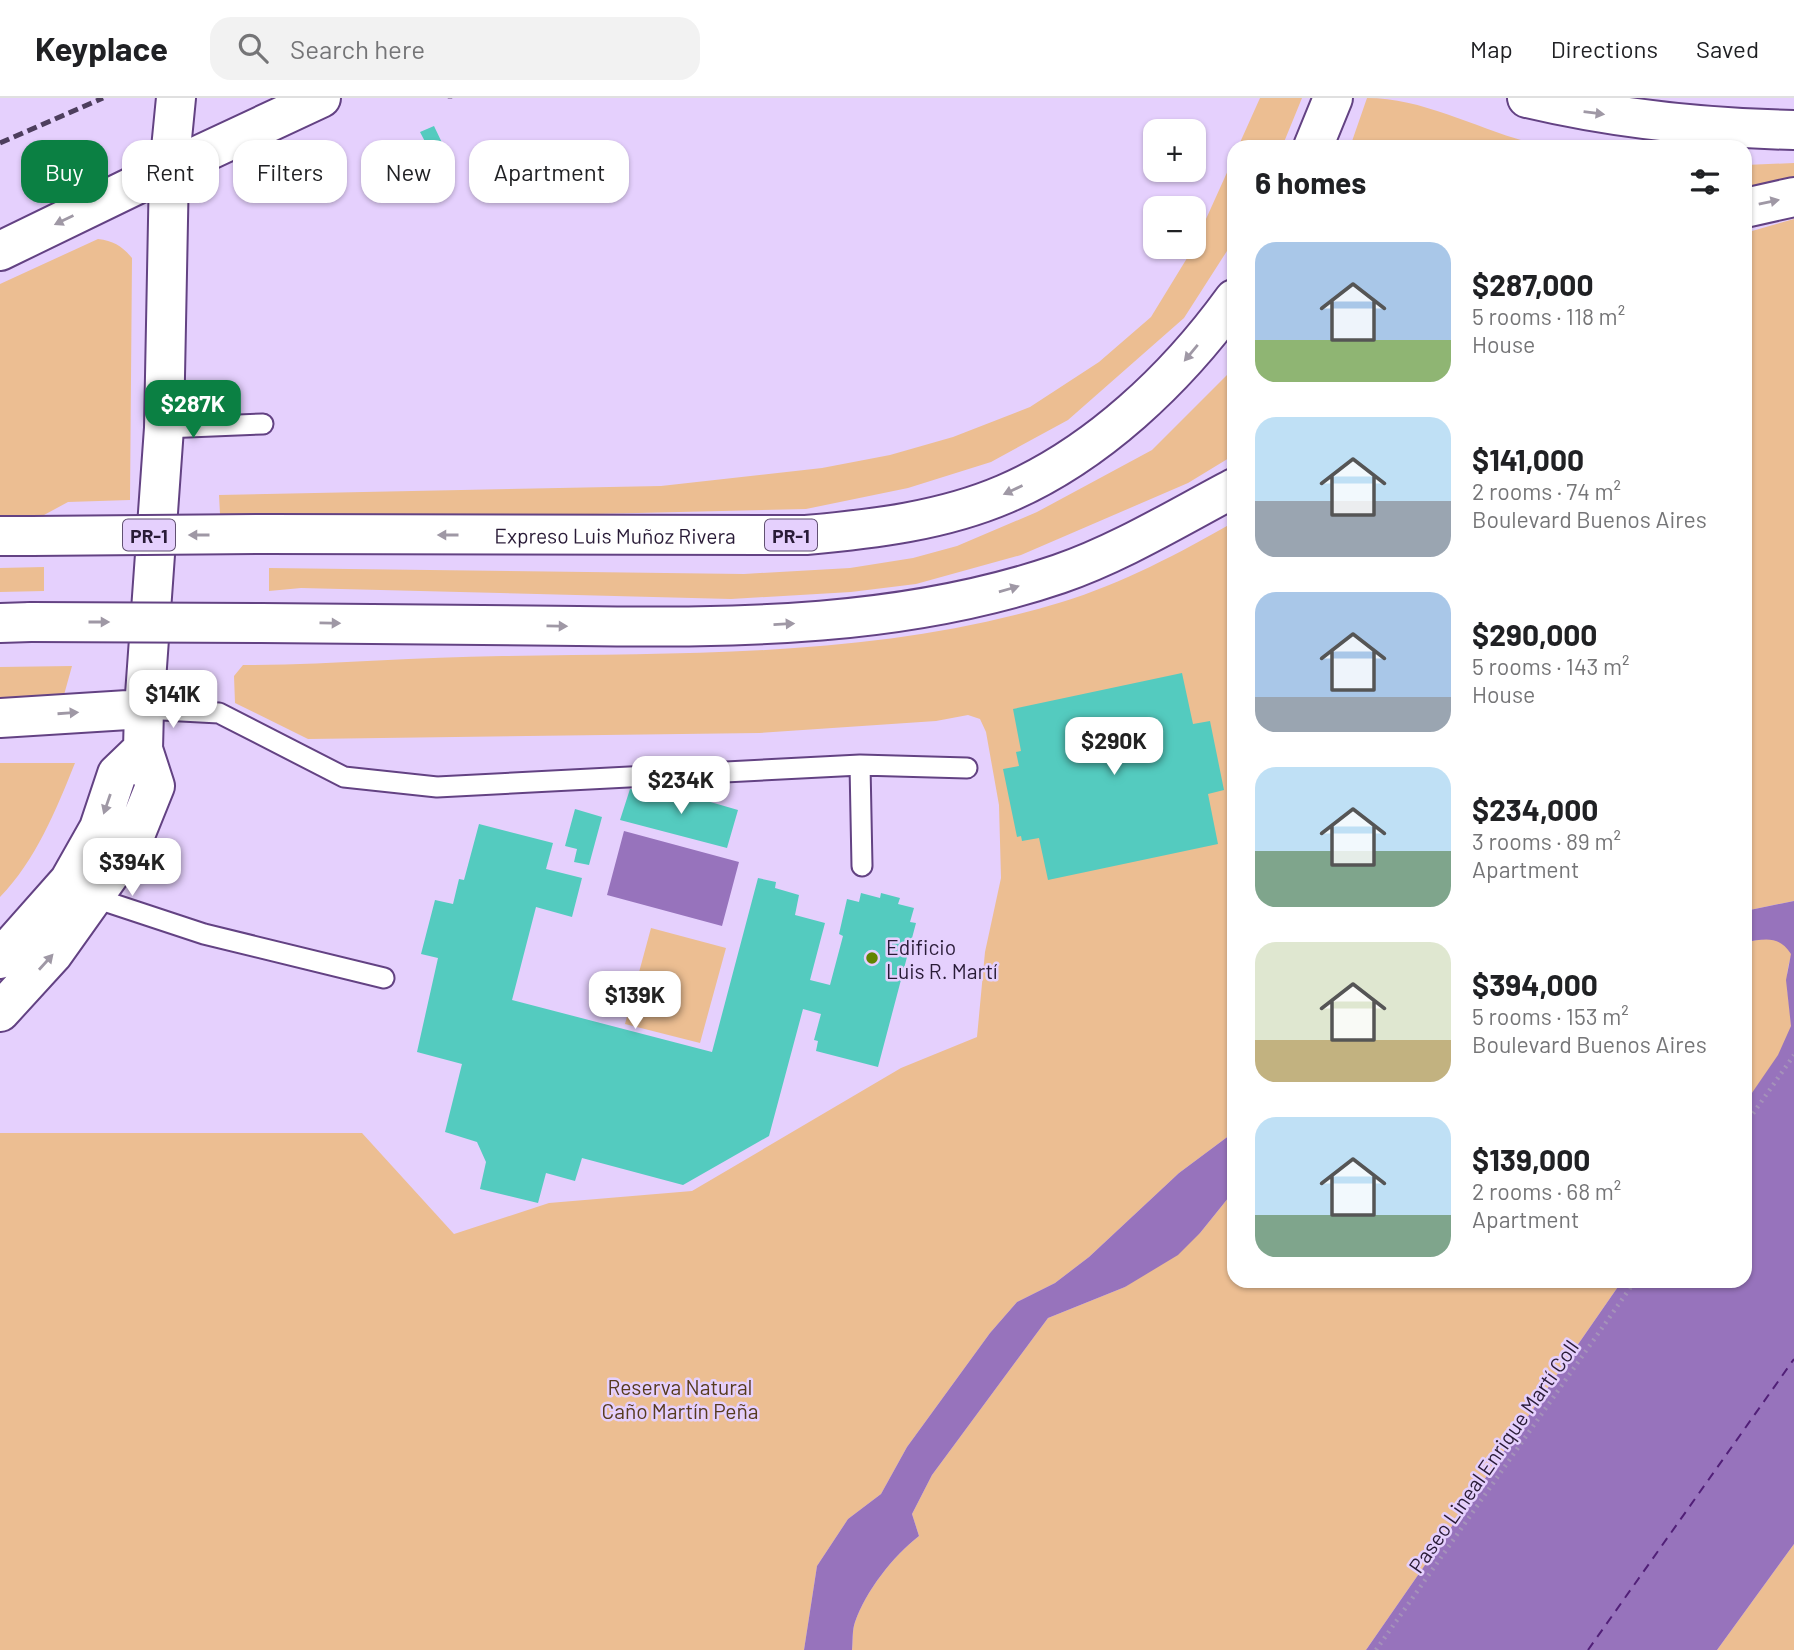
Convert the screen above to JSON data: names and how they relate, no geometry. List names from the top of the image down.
{
  "streets": {
    "main road": ["PR-1", "Expreso Luis Muñoz Rivera"],
    "path": ["Paseo Lineal Enrique Martí Coll"]
  },
  "parks": ["Reserva Natural Caño Martín Peña"],
  "places": ["Edificio Luis R. Martí"],
  "page": {
    "header": "Keyplace",
    "search": "Search here",
    "nav": ["Map", "Directions", "Saved"],
    "map_buttons": ["+", "−"],
    "chip": [
      "Buy",
      "Rent",
      "Filters",
      "New",
      "Apartment"
    ],
    "heading": "6 homes",
    "list": [
      {
        "name": "$287,000",
        "note": "5 rooms · 118 m² · House"
      },
      {
        "name": "$141,000",
        "note": "2 rooms · 74 m² · Boulevard Buenos Aires"
      },
      {
        "name": "$290,000",
        "note": "5 rooms · 143 m² · House"
      },
      {
        "name": "$234,000",
        "note": "3 rooms · 89 m² · Apartment"
      },
      {
        "name": "$394,000",
        "note": "5 rooms · 153 m² · Boulevard Buenos Aires"
      },
      {
        "name": "$139,000",
        "note": "2 rooms · 68 m² · Apartment"
      }
    ],
    "price": [
      "$287K",
      "$141K",
      "$290K",
      "$234K",
      "$394K",
      "$139K"
    ]
  }
}
